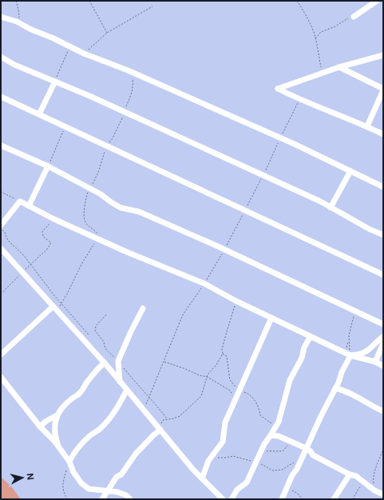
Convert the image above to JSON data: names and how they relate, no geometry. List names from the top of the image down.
{
  "north": "right"
}
